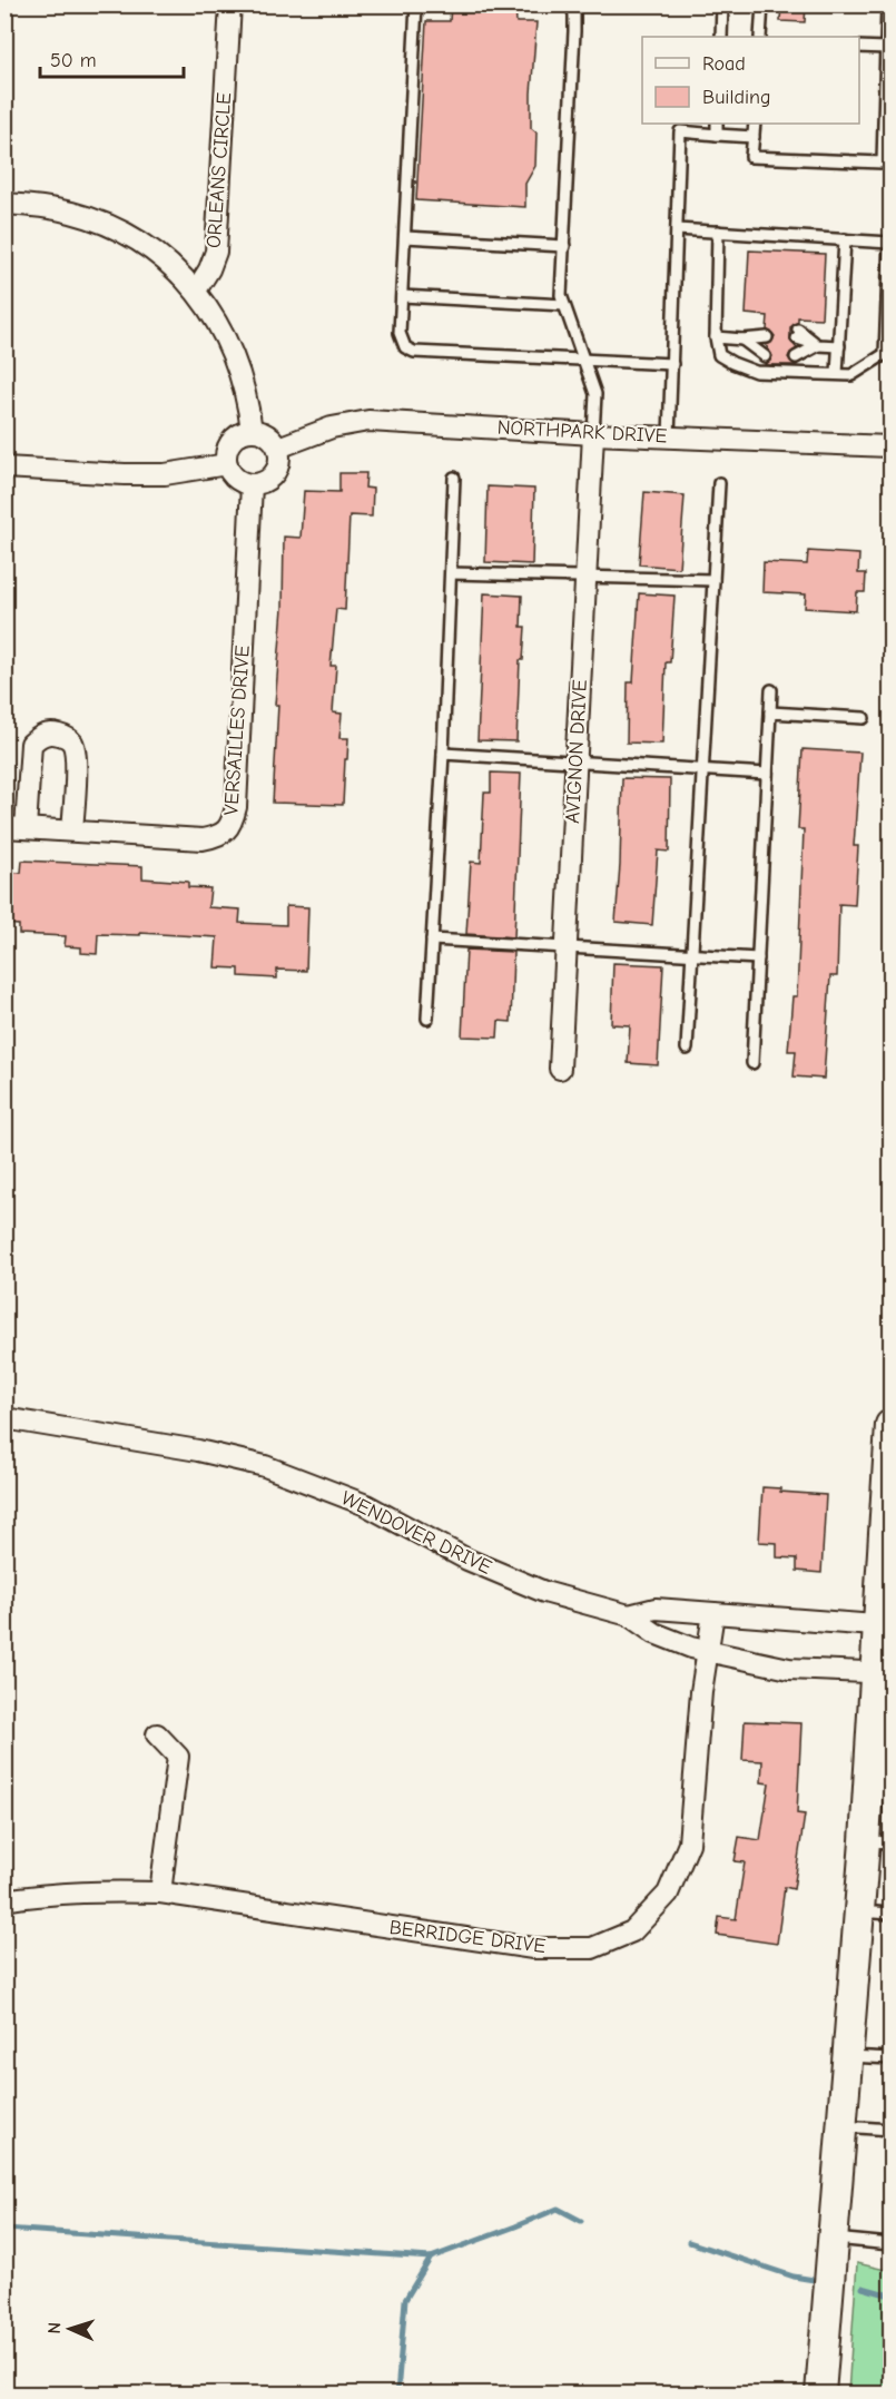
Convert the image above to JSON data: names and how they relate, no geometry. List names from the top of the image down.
{
  "streets": {
    "street": [
      "ORLEANS CIRCLE",
      "NORTHPARK DRIVE",
      "VERSAILLES DRIVE",
      "AVIGNON DRIVE",
      "WENDOVER DRIVE",
      "BERRIDGE DRIVE"
    ]
  },
  "crossings": [
    ["NORTHPARK DRIVE", "VERSAILLES DRIVE"],
    ["NORTHPARK DRIVE", "AVIGNON DRIVE"],
    ["WENDOVER DRIVE", "BERRIDGE DRIVE"]
  ],
  "legend": ["Road", "Building"],
  "scale_bar": "50 m",
  "north": "left"
}
